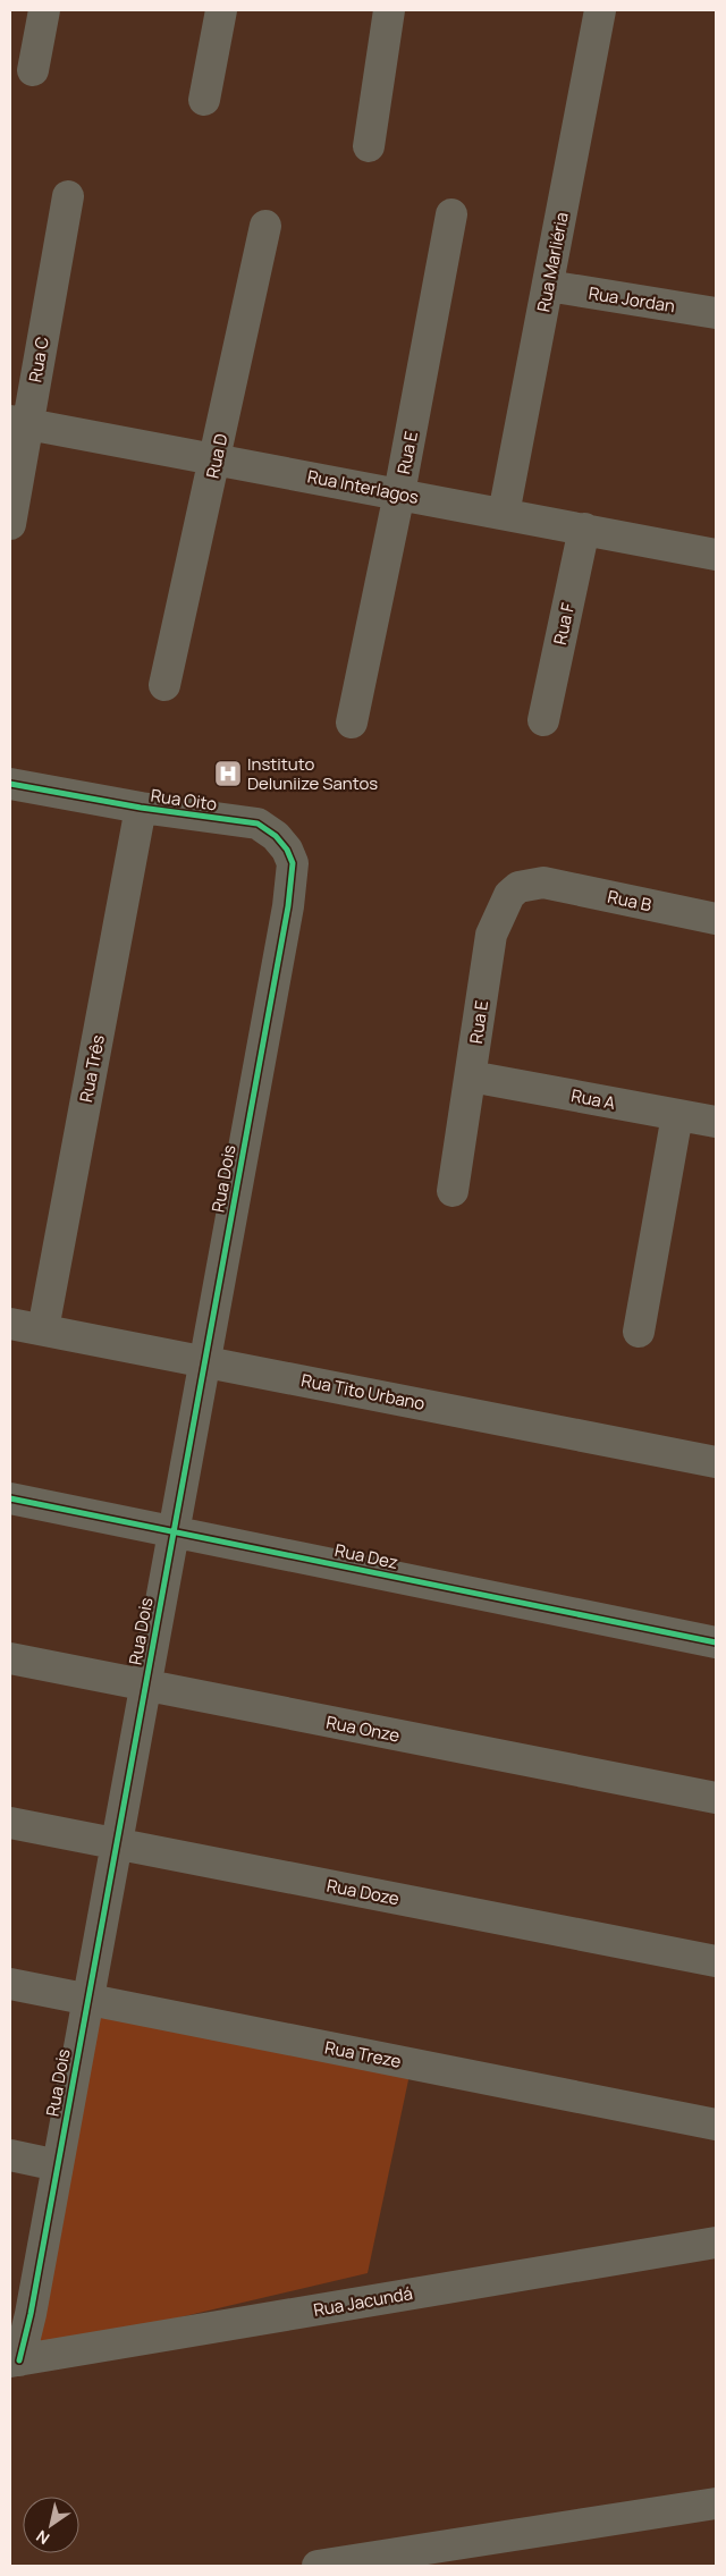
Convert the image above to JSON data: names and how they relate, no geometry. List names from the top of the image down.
{
  "streets": {
    "street": [
      "Rua Marliéria",
      "Rua Jordan",
      "Rua C",
      "Rua E",
      "Rua D",
      "Rua Interlagos",
      "Rua F",
      "Rua Oito",
      "Rua B",
      "Rua Três",
      "Rua A",
      "Rua Dois",
      "Rua Tito Urbano",
      "Rua Dez",
      "Rua Onze",
      "Rua Doze",
      "Rua Treze",
      "Rua Jacundá"
    ]
  },
  "crossings": [
    ["Rua Marliéria", "Rua Jordan"],
    ["Rua Marliéria", "Rua Interlagos"],
    ["Rua C", "Rua Interlagos"],
    ["Rua E", "Rua Interlagos"],
    ["Rua E", "Rua B"],
    ["Rua E", "Rua A"],
    ["Rua D", "Rua Interlagos"],
    ["Rua Interlagos", "Rua F"],
    ["Rua Oito", "Rua Três"],
    ["Rua Oito", "Rua Dois"],
    ["Rua Três", "Rua Tito Urbano"],
    ["Rua Dois", "Rua Tito Urbano"],
    ["Rua Dois", "Rua Dez"],
    ["Rua Dois", "Rua Onze"],
    ["Rua Dois", "Rua Doze"],
    ["Rua Dois", "Rua Treze"],
    ["Rua Dois", "Rua Jacundá"]
  ],
  "places": {
    "hospital": ["Instituto Deluniize Santos"]
  },
  "north": "bottom left"
}
